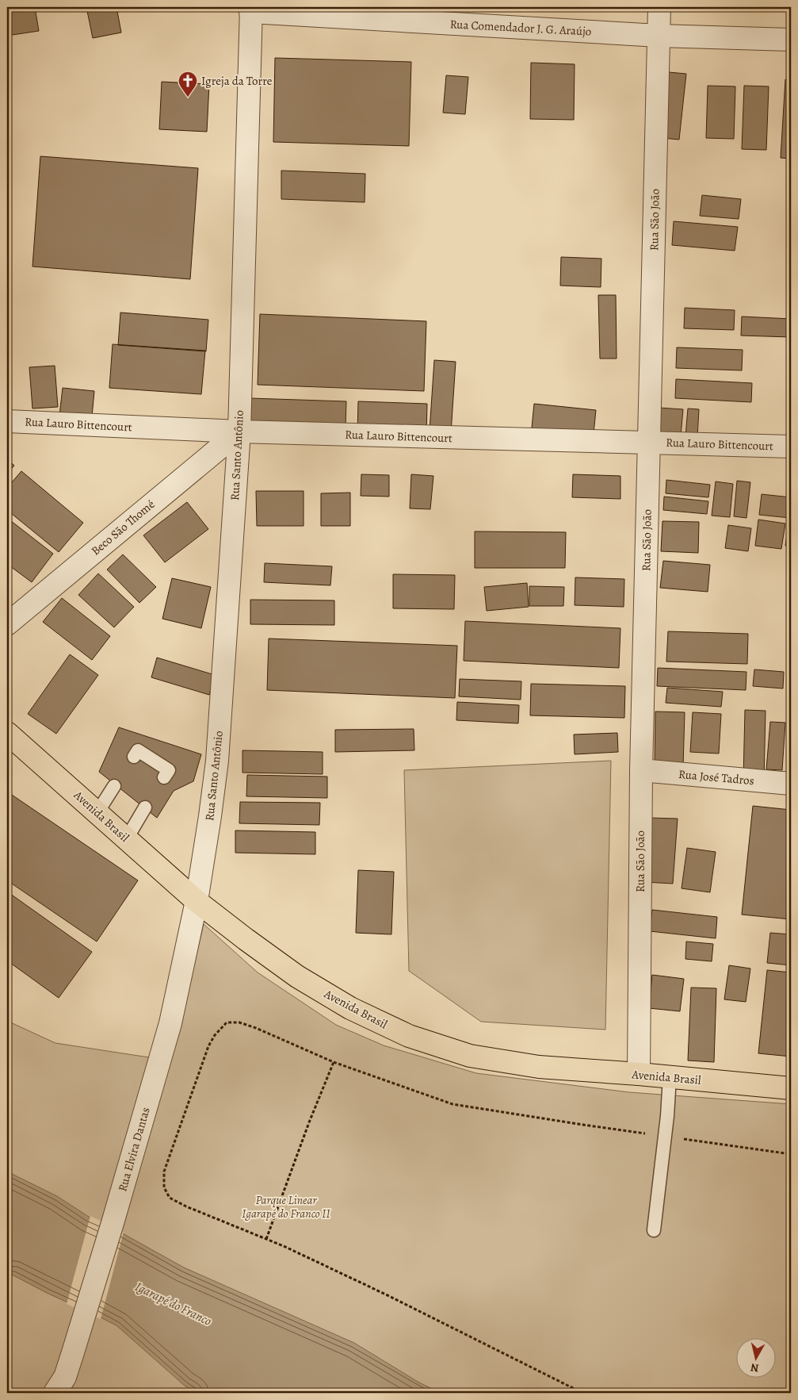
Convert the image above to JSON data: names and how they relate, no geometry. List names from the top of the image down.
{
  "streets": {
    "highway": ["Avenida Brasil"],
    "street": [
      "Rua Comendador J. G. Araújo",
      "Rua São João",
      "Rua Lauro Bittencourt",
      "Rua Santo Antônio",
      "Beco São Thomé",
      "Rua José Tadros",
      "Rua Elvira Dantas"
    ]
  },
  "crossings": [
    ["Rua Comendador J. G. Araújo", "Rua São João"],
    ["Rua Comendador J. G. Araújo", "Rua Santo Antônio"],
    ["Rua São João", "Rua Lauro Bittencourt"],
    ["Rua São João", "Rua José Tadros"],
    ["Rua São João", "Avenida Brasil"],
    ["Rua Lauro Bittencourt", "Rua Santo Antônio"],
    ["Rua Lauro Bittencourt", "Beco São Thomé"],
    ["Rua Santo Antônio", "Beco São Thomé"],
    ["Rua Santo Antônio", "Avenida Brasil"],
    ["Rua Santo Antônio", "Rua Elvira Dantas"],
    ["Avenida Brasil", "Rua Elvira Dantas"]
  ],
  "water": ["Igarapé do Franco"],
  "parks": ["Parque Linear Igarapé do Franco II"],
  "places": {
    "church": ["Igreja da Torre"]
  },
  "north": "bottom"
}
